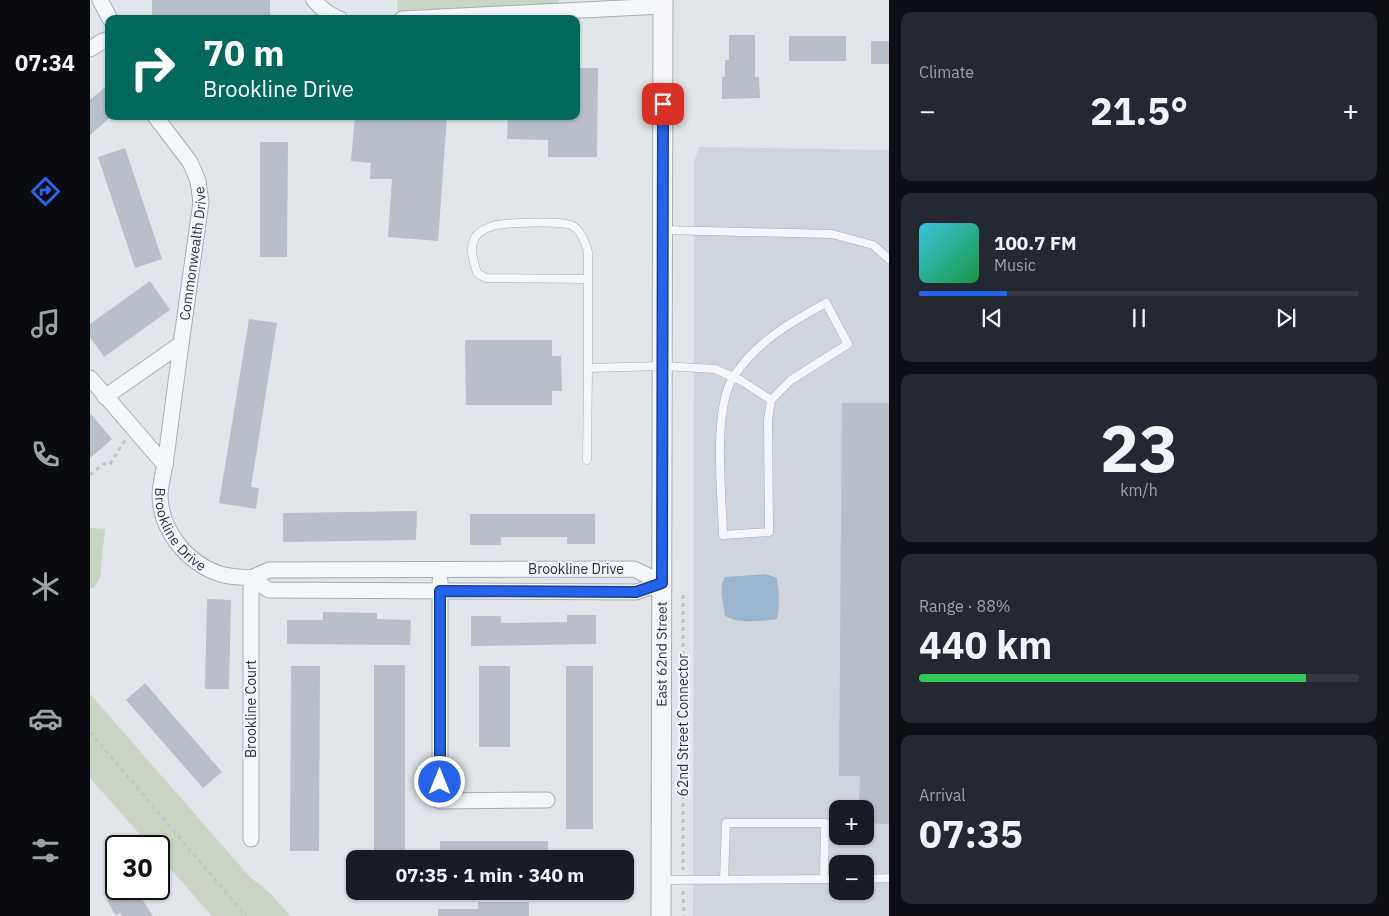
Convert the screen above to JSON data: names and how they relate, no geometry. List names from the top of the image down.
{
  "streets": {
    "street": [
      "Commonwealth Drive",
      "Brookline Drive",
      "East 62nd Street",
      "Brookline Court"
    ],
    "path": ["62nd Street Connector"]
  },
  "crossings": [
    ["Commonwealth Drive", "Brookline Drive"],
    ["Brookline Drive", "East 62nd Street"],
    ["Brookline Drive", "Brookline Court"]
  ],
  "page": {
    "tabs": "07:34",
    "tile": [
      "Climate",
      ["23", "km/h"],
      ["Range · 88%", "440 km"],
      ["Arrival", "07:35"]
    ],
    "turn": ["70 m", "Brookline Drive"],
    "heat": ["−", "21.5°", "+"],
    "song": ["100.7 FM", "Music"],
    "map_buttons": ["+", "−"],
    "limit": "30",
    "trip": "07:35 · 1 min · 340 m"
  }
}
